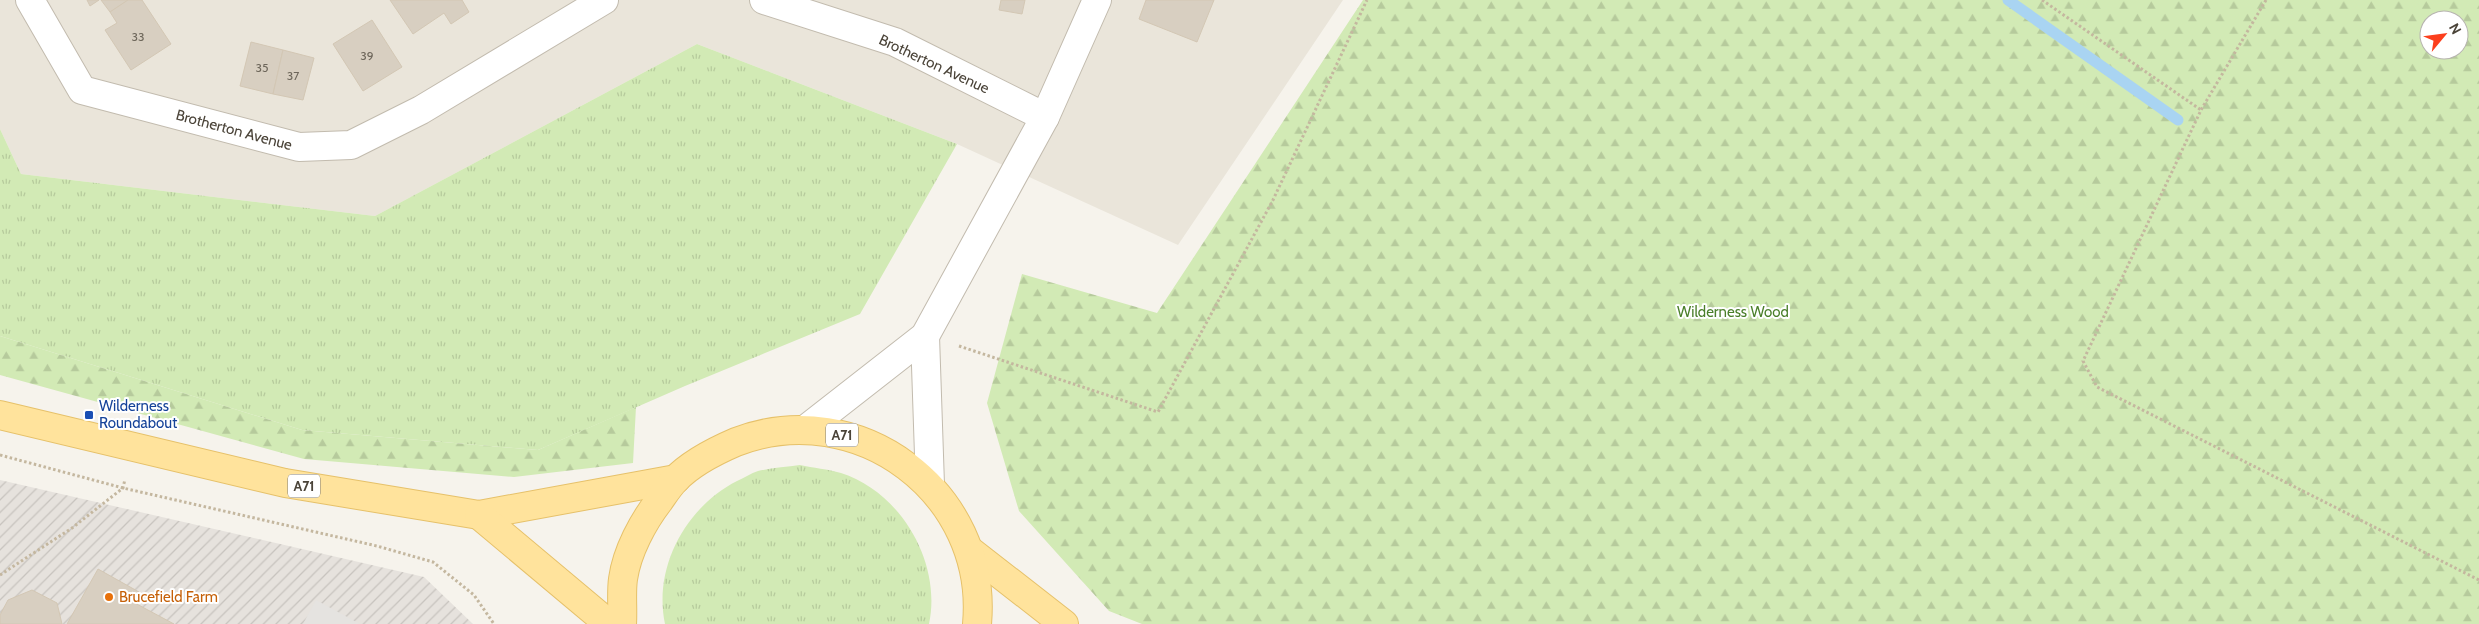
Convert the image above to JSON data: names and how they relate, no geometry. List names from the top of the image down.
{
  "streets": {
    "main road": ["A71"],
    "street": ["Brotherton Avenue"]
  },
  "parks": ["Wilderness Wood"],
  "places": {
    "transit": ["Wilderness Roundabout"],
    "other": ["Brucefield Farm"]
  },
  "house_numbers": [
    "33",
    "39",
    "35",
    "37"
  ],
  "north": "top right"
}
